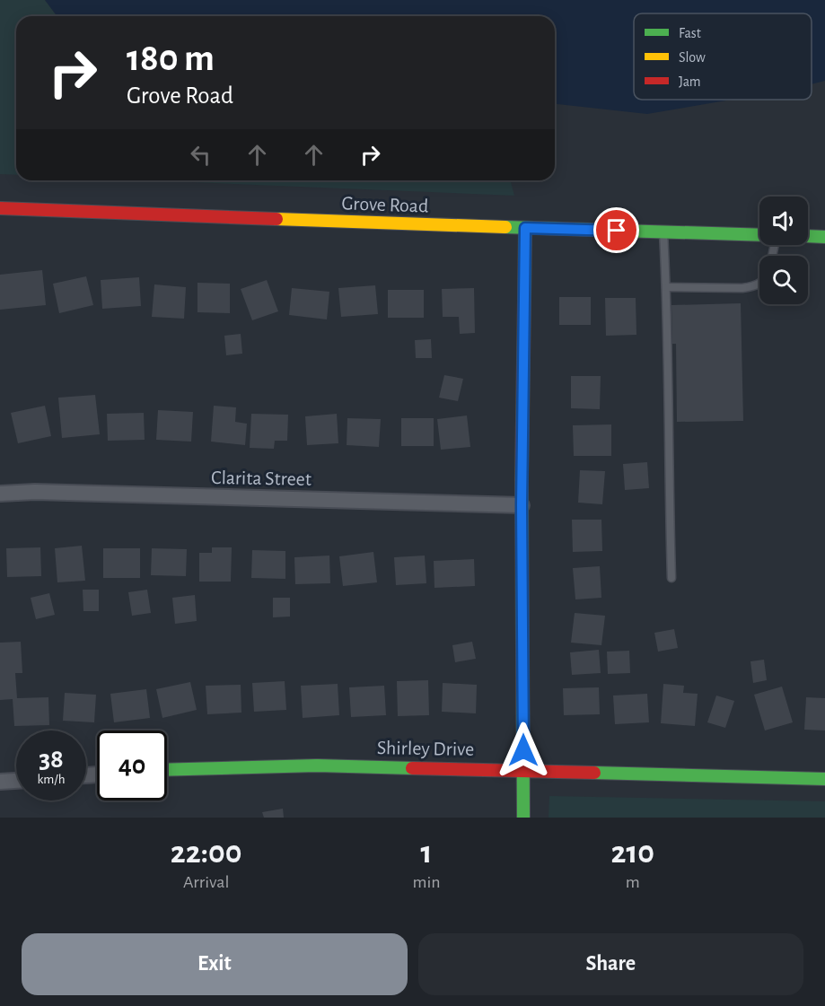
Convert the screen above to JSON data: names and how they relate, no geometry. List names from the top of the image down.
{
  "streets": {
    "street": ["Grove Road", "Clarita Street", "Shirley Drive"]
  },
  "legend": ["Fast", "Slow", "Jam"],
  "page": {
    "turn": ["180 m", "Grove Road"],
    "speed": "38 km/h",
    "limit": "40",
    "eta": [
      "22:00",
      "Arrival",
      "1",
      "min",
      "210",
      "m"
    ],
    "buttons": ["Exit", "Share"]
  }
}
